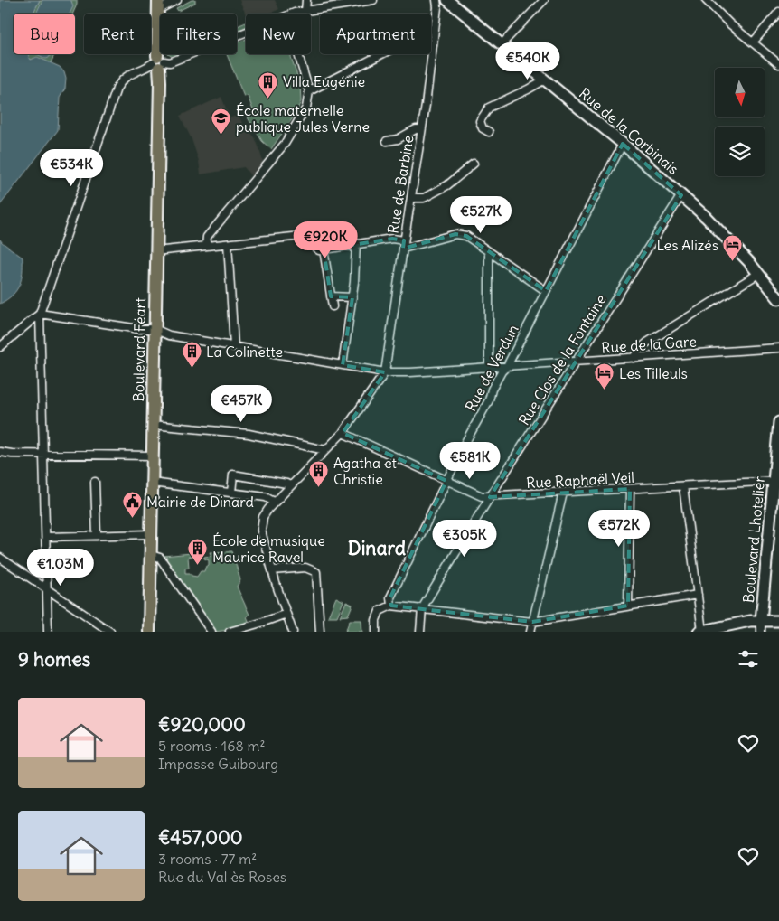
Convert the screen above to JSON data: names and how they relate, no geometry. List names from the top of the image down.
{
  "streets": {
    "main road": ["Boulevard Féart"],
    "street": [
      "Rue de la Corbinais",
      "Rue de Barbine",
      "Rue de la Gare",
      "Rue Clos de la Fontaine",
      "Rue de Verdun",
      "Rue Raphaël Veil",
      "Boulevard Lhotelier"
    ]
  },
  "crossings": [
    ["Rue de la Corbinais", "Rue Clos de la Fontaine"],
    ["Rue de la Corbinais", "Rue de Verdun"],
    ["Rue de Barbine", "Rue de la Gare"],
    ["Rue de la Gare", "Boulevard Féart"],
    ["Rue de la Gare", "Rue Clos de la Fontaine"],
    ["Rue de la Gare", "Rue de Verdun"],
    ["Rue Clos de la Fontaine", "Rue Raphaël Veil"],
    ["Rue de Verdun", "Rue Raphaël Veil"],
    ["Rue Raphaël Veil", "Boulevard Lhotelier"]
  ],
  "districts": ["Dinard"],
  "places": {
    "building": [
      "Villa Eugénie",
      "La Colinette",
      "Agatha et Christie",
      "École de musique Maurice Ravel"
    ],
    "school or university": ["École maternelle publique Jules Verne"],
    "hotel": ["Les Alizés", "Les Tilleuls"],
    "public building": ["Mairie de Dinard"]
  },
  "north": "bottom",
  "page": {
    "chip": [
      "Buy",
      "Rent",
      "Filters",
      "New",
      "Apartment"
    ],
    "price": [
      "€540K",
      "€534K",
      "€527K",
      "€920K",
      "€457K",
      "€581K",
      "€572K",
      "€305K",
      "€1.03M"
    ],
    "heading": "9 homes",
    "list": [
      {
        "name": "€920,000",
        "note": "5 rooms · 168 m² · Impasse Guibourg"
      },
      {
        "name": "€457,000",
        "note": "3 rooms · 77 m² · Rue du Val ès Roses"
      }
    ]
  }
}
